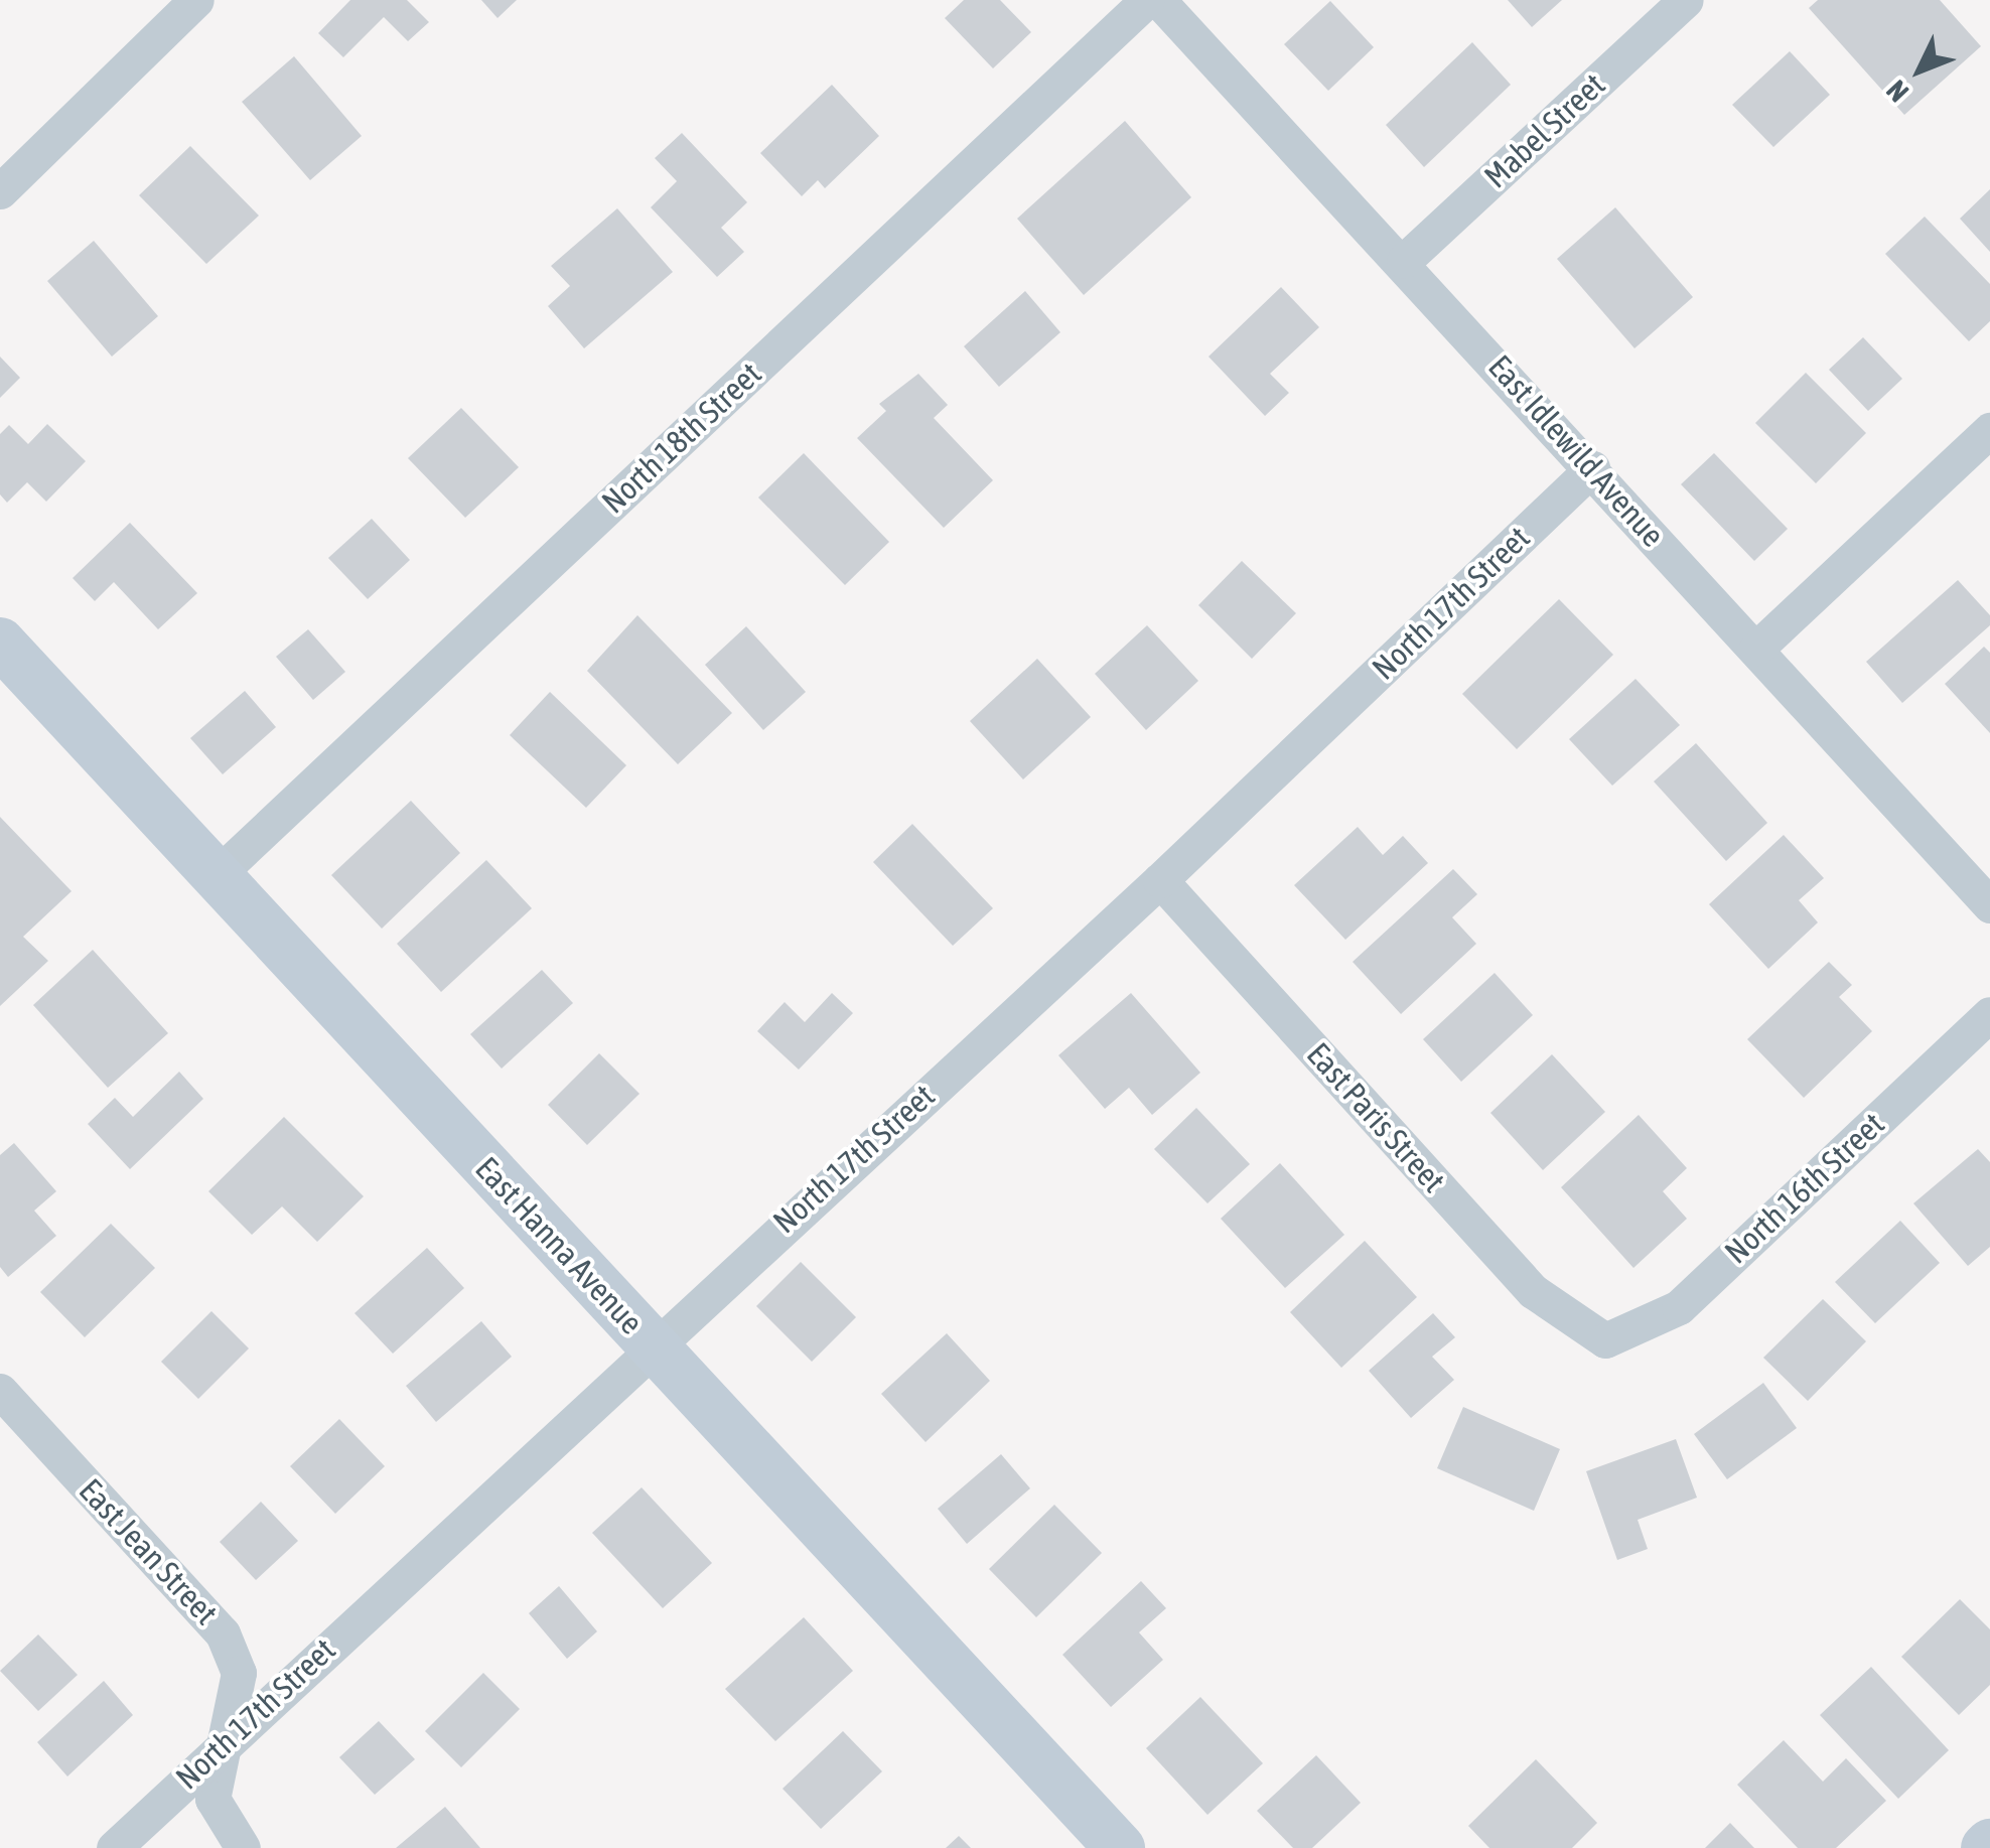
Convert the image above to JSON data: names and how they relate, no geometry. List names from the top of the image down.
{
  "streets": {
    "street": [
      "Mabel Street",
      "North 18th Street",
      "East Idlewild Avenue",
      "North 17th Street",
      "East Paris Street",
      "North 16th Street",
      "East Hanna Avenue",
      "East Jean Street"
    ]
  },
  "crossings": [
    ["Mabel Street", "East Idlewild Avenue"],
    ["North 18th Street", "East Hanna Avenue"],
    ["East Idlewild Avenue", "North 17th Street"],
    ["North 17th Street", "East Paris Street"],
    ["North 17th Street", "East Hanna Avenue"],
    ["North 17th Street", "East Jean Street"],
    ["East Paris Street", "North 16th Street"]
  ],
  "north": "bottom left"
}
